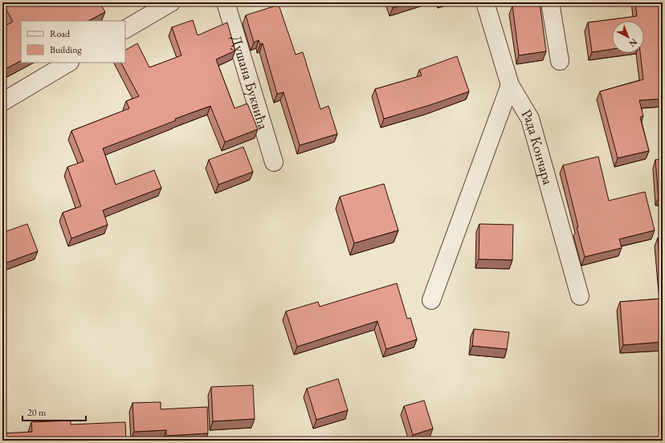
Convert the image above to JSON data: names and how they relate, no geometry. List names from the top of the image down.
{
  "streets": {
    "street": ["Душана Буквића", "Рада Кончара"]
  },
  "legend": ["Road", "Building"],
  "scale_bar": "20 m",
  "north": "bottom right"
}
